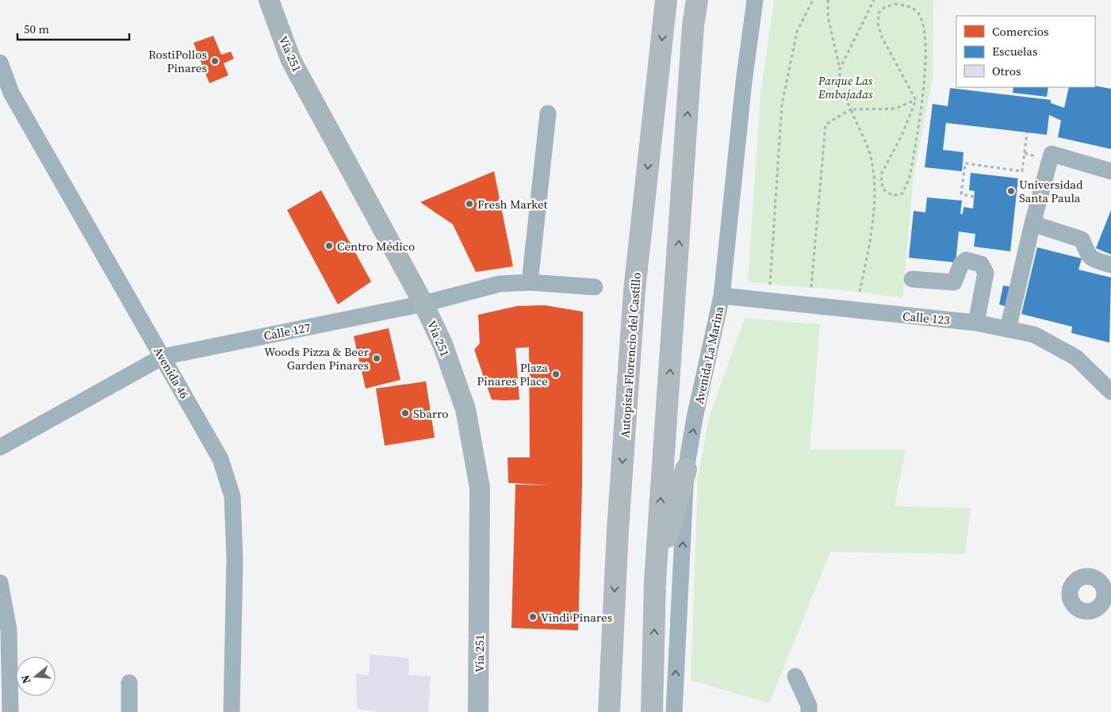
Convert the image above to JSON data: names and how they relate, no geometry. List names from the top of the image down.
{
  "streets": {
    "highway": ["Autopista Florencio del Castillo"],
    "main road": ["Vía 251"],
    "street": [
      "Calle 123",
      "Calle 127",
      "Avenida La Marina",
      "Avenida 46"
    ]
  },
  "crossings": [
    ["Vía 251", "Calle 127"],
    ["Calle 123", "Avenida La Marina"],
    ["Calle 127", "Avenida 46"]
  ],
  "one_way": ["Avenida La Marina"],
  "parks": ["Parque Las Embajadas"],
  "places": [
    "RostiPollos Pinares",
    "Universidad Santa Paula",
    "Fresh Market",
    "Centro Médico",
    "Woods Pizza & Beer Garden Pinares",
    "Plaza Pinares Place",
    "Sbarro",
    "Vindi Pinares"
  ],
  "legend": ["Comercios", "Escuelas", "Otros"],
  "scale_bar": "50 m",
  "north": "left"
}
